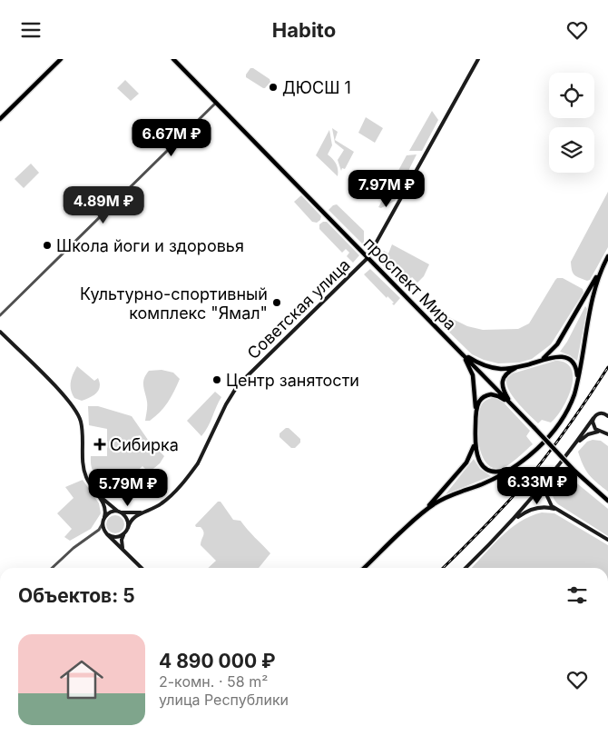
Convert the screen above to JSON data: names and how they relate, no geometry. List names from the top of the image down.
{
  "streets": {
    "main road": ["проспект Мира", "Советская улица"]
  },
  "crossings": [
    ["проспект Мира", "Советская улица"]
  ],
  "places": {
    "other": [
      "ДЮСШ 1",
      "Школа йоги и здоровья",
      "Культурно-спортивный комплекс \"Ямал\"",
      "Центр занятости"
    ],
    "health": ["Сибирка"]
  },
  "page": {
    "header": "Habito",
    "price": [
      "6.67M ₽",
      "7.97M ₽",
      "4.89M ₽",
      "6.33M ₽",
      "5.79M ₽"
    ],
    "heading": "Объектов: 5",
    "list": [
      {
        "name": "4 890 000 ₽",
        "note": "2-комн. · 58 m² · улица Республики"
      }
    ]
  }
}
